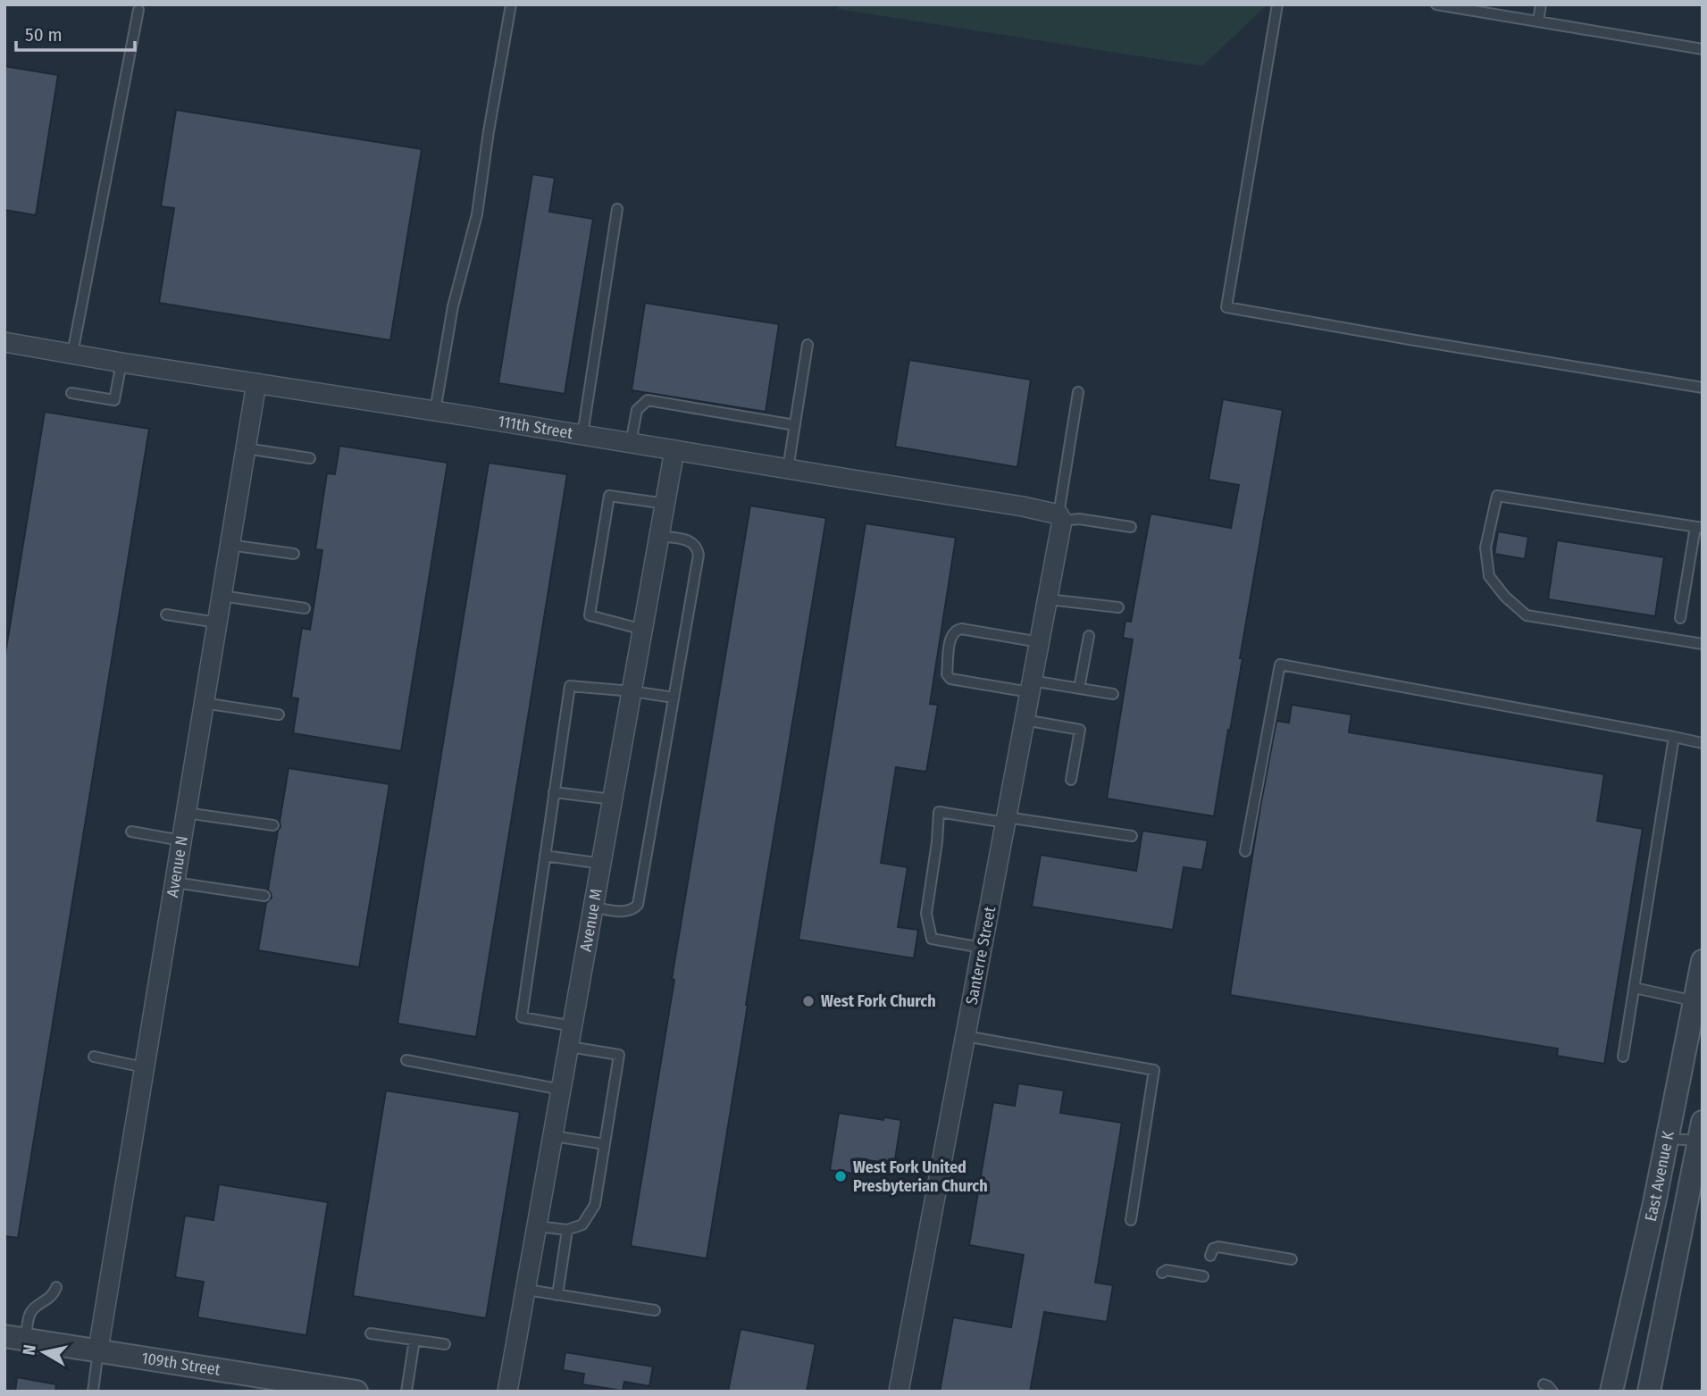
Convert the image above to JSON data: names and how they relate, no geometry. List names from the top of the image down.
{
  "streets": {
    "street": [
      "111th Street",
      "Avenue N",
      "Avenue M",
      "Santerre Street",
      "East Avenue K",
      "109th Street"
    ]
  },
  "crossings": [
    ["111th Street", "Avenue N"],
    ["111th Street", "Avenue M"],
    ["111th Street", "Santerre Street"],
    ["Avenue N", "109th Street"]
  ],
  "places": ["West Fork Church", "West Fork United Presbyterian Church"],
  "scale_bar": "50 m",
  "north": "left"
}
